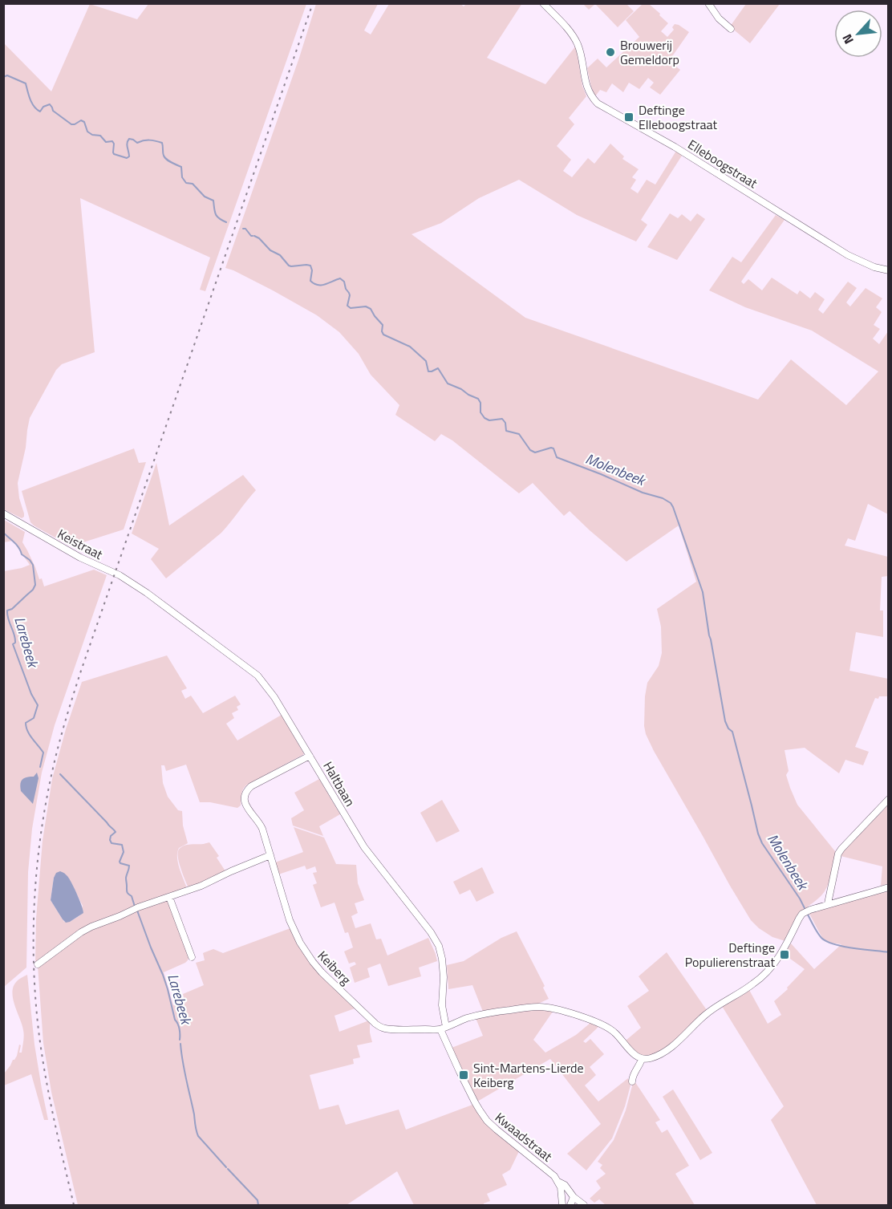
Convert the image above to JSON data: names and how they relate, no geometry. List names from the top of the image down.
{
  "streets": {
    "street": [
      "Elleboogstraat",
      "Keistraat",
      "Haltbaan",
      "Keiberg",
      "Kwaadstraat"
    ]
  },
  "crossings": [
    ["Keistraat", "Haltbaan"],
    ["Haltbaan", "Keiberg"],
    ["Haltbaan", "Kwaadstraat"],
    ["Keiberg", "Kwaadstraat"]
  ],
  "water": ["Molenbeek", "Larebeek"],
  "places": {
    "other": ["Brouwerij Gemeldorp"],
    "transit": ["Deftinge Elleboogstraat", "Deftinge Populierenstraat", "Sint-Martens-Lierde Keiberg"]
  },
  "north": "bottom left"
}
